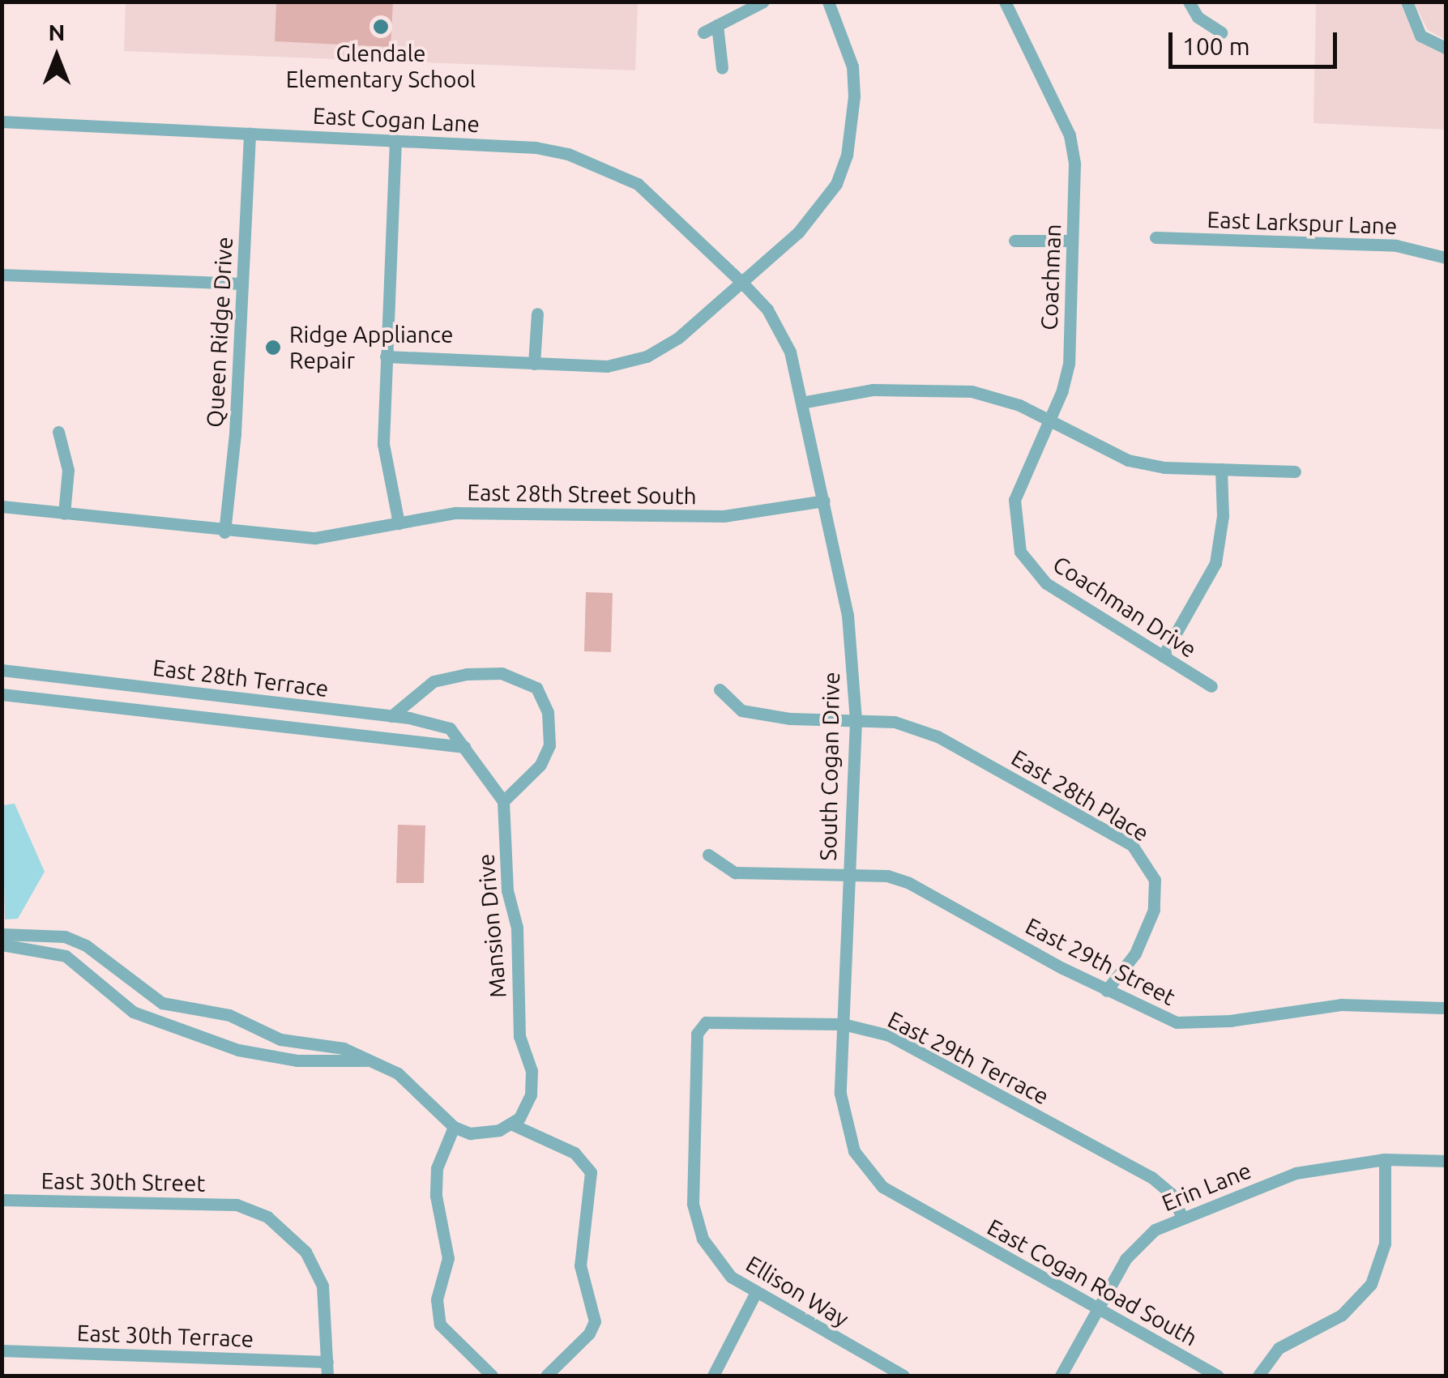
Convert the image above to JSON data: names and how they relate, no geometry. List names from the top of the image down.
{
  "streets": {
    "street": [
      "East Cogan Lane",
      "East Larkspur Lane",
      "Coachman",
      "Queen Ridge Drive",
      "East 28th Street South",
      "Coachman Drive",
      "East 28th Terrace",
      "South Cogan Drive",
      "East 28th Place",
      "Mansion Drive",
      "East 29th Street",
      "East 29th Terrace",
      "East 30th Street",
      "Erin Lane",
      "East Cogan Road South",
      "Ellison Way",
      "East 30th Terrace"
    ]
  },
  "crossings": [
    ["East Cogan Lane", "Queen Ridge Drive"],
    ["East Cogan Lane", "South Cogan Drive"],
    ["Coachman", "Coachman Drive"],
    ["Queen Ridge Drive", "East 28th Street South"],
    ["East 28th Street South", "South Cogan Drive"],
    ["East 28th Terrace", "Mansion Drive"],
    ["South Cogan Drive", "East 28th Place"],
    ["South Cogan Drive", "East 29th Street"],
    ["South Cogan Drive", "East 29th Terrace"],
    ["South Cogan Drive", "East Cogan Road South"],
    ["East 28th Place", "East 29th Street"],
    ["East 29th Terrace", "Erin Lane"],
    ["East 29th Terrace", "Ellison Way"],
    ["East 30th Street", "East 30th Terrace"],
    ["Erin Lane", "East Cogan Road South"]
  ],
  "places": ["Glendale Elementary School", "Ridge Appliance Repair"],
  "scale_bar": "100 m",
  "north": "top"
}
